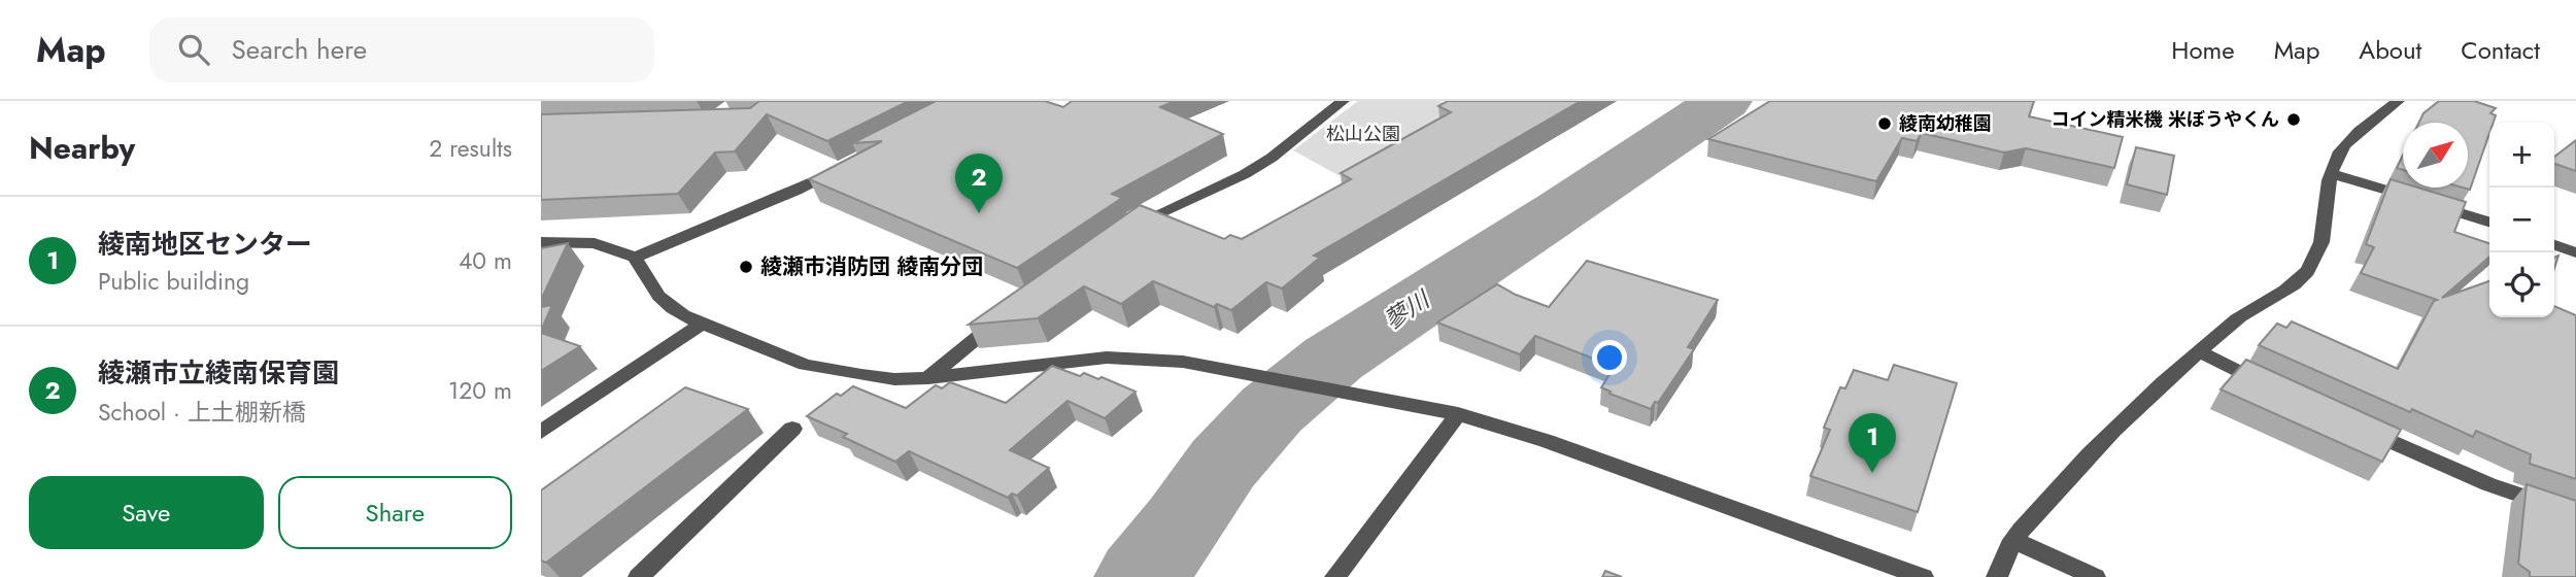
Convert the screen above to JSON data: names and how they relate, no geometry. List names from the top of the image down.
{
  "water": ["蓼川"],
  "parks": ["松山公園"],
  "places": ["コイン精米機 米ぼうやくん", "綾南幼稚園", "綾瀬市消防団 綾南分団"],
  "north": "top right",
  "page": {
    "header": "Map",
    "search": "Search here",
    "nav": [
      "Home",
      "Map",
      "About",
      "Contact"
    ],
    "heading": ["Nearby", "2 results"],
    "map_buttons": ["+", "−"],
    "pins": ["2", "1"],
    "list": [
      {
        "mark": "1",
        "name": "綾南地区センター",
        "note": "Public building",
        "value": "40 m"
      },
      {
        "mark": "2",
        "name": "綾瀬市立綾南保育園",
        "note": "School · 上土棚新橋",
        "value": "120 m"
      }
    ],
    "buttons": ["Save", "Share"]
  }
}
